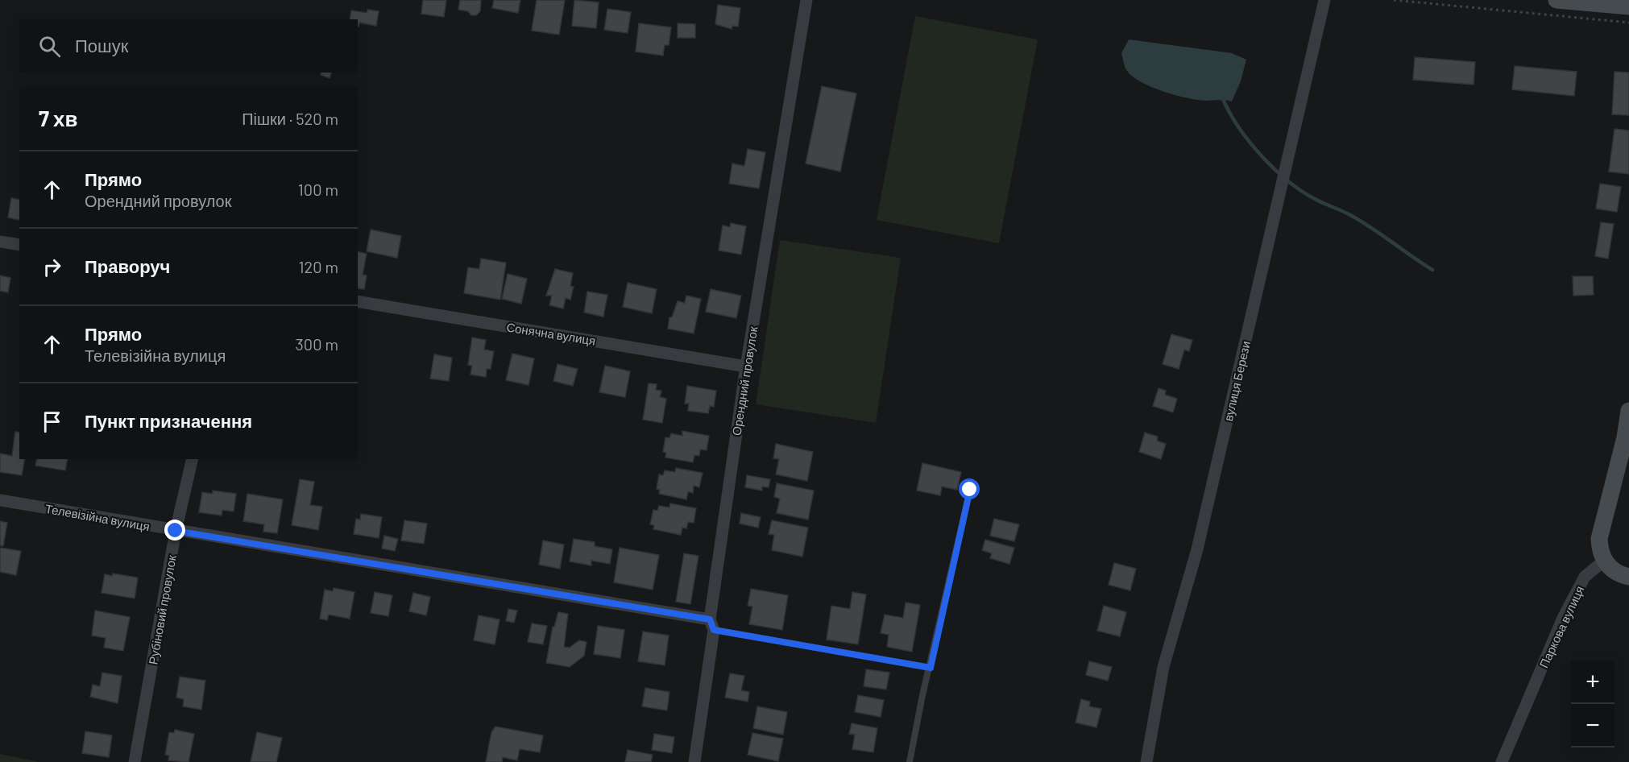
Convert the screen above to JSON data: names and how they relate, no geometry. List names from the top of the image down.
{
  "streets": {
    "street": [
      "Сонячна вулиця",
      "Орендний провулок",
      "вулиця Берези",
      "Телевізійна вулиця",
      "Рубіновий провулок",
      "Паркова вулиця"
    ]
  },
  "crossings": [
    ["Сонячна вулиця", "Орендний провулок"],
    ["Орендний провулок", "Телевізійна вулиця"],
    ["Телевізійна вулиця", "Рубіновий провулок"]
  ],
  "page": {
    "search": "Пошук",
    "heading": ["7 хв", "Пішки · 520 m"],
    "list": [
      ["Прямо", "Орендний провулок", "100 m"],
      ["Праворуч", "120 m"],
      ["Прямо", "Телевізійна вулиця", "300 m"],
      "Пункт призначення"
    ],
    "map_buttons": ["+", "−"]
  }
}
